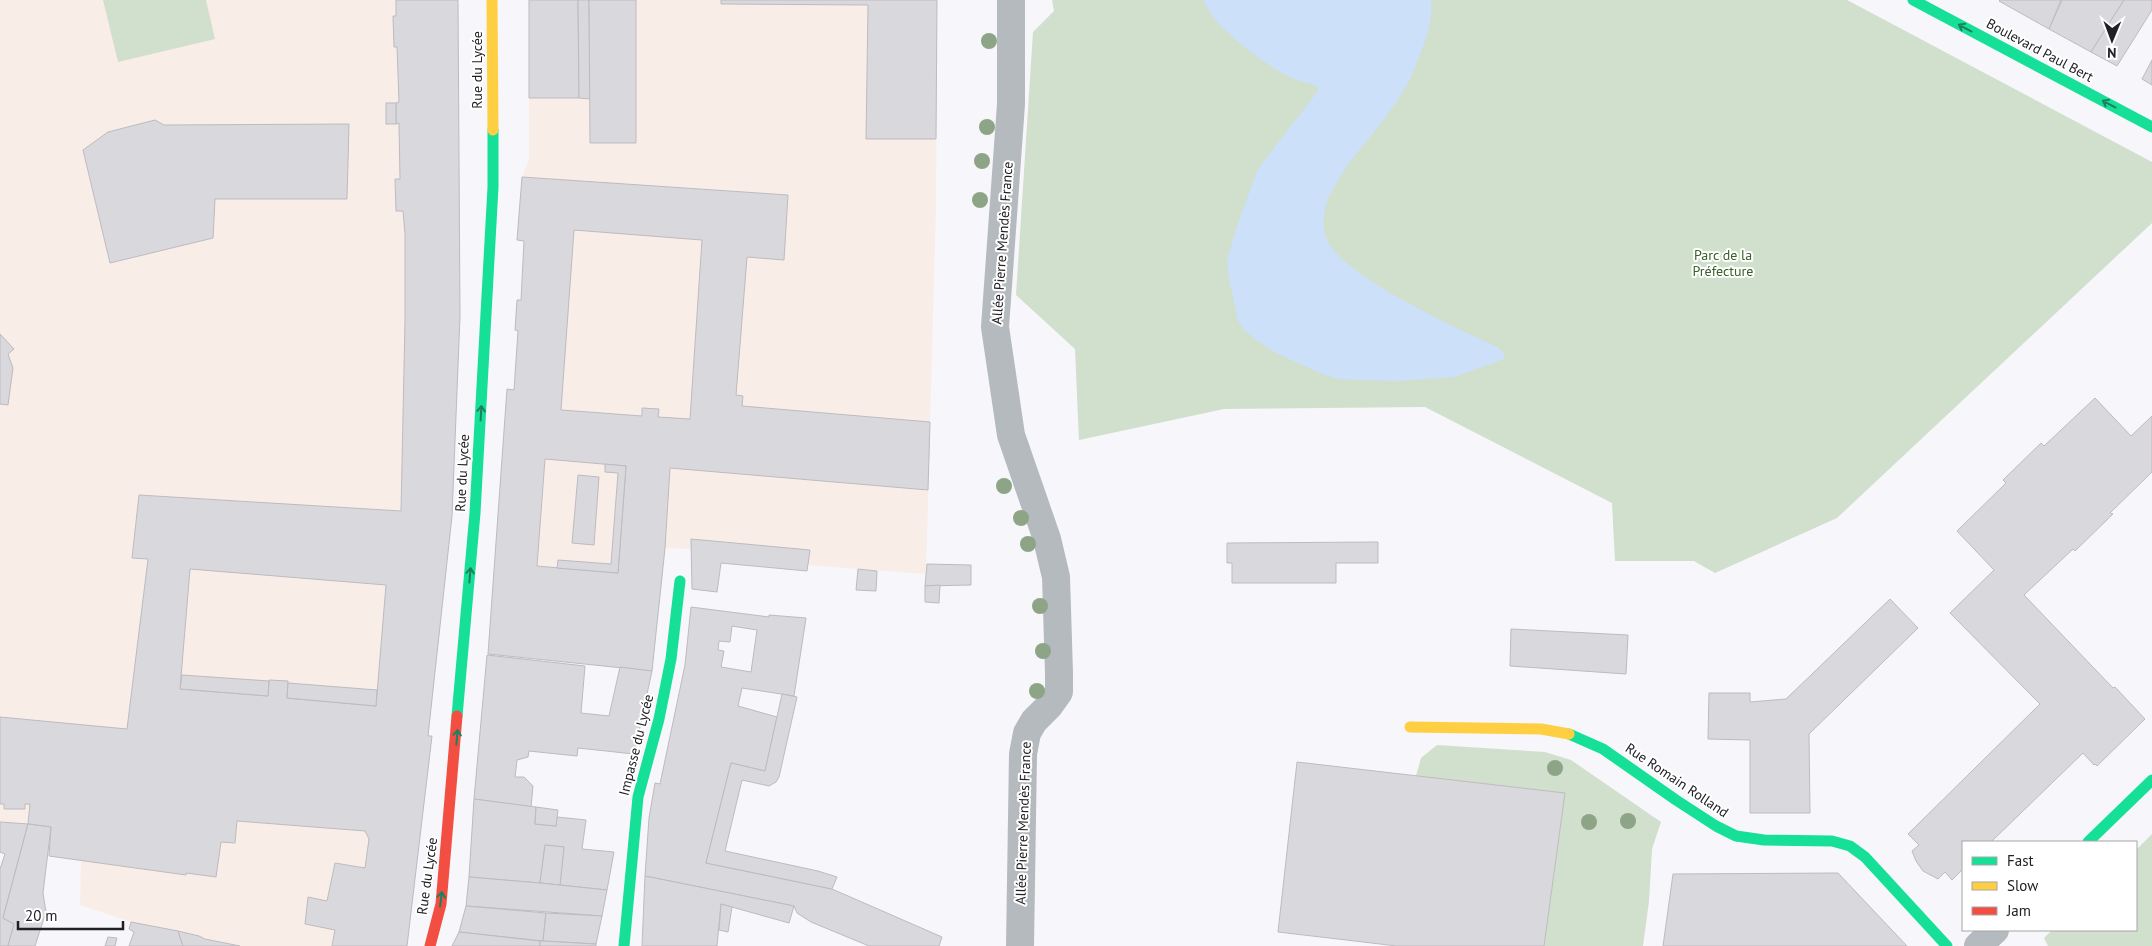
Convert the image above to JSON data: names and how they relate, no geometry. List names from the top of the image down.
{
  "streets": {
    "street": [
      "Boulevard Paul Bert",
      "Rue du Lycée",
      "Allée Pierre Mendès France",
      "Impasse du Lycée",
      "Rue Romain Rolland"
    ]
  },
  "one_way": ["Boulevard Paul Bert", "Rue du Lycée"],
  "parks": ["Parc de la Préfecture"],
  "legend": ["Fast", "Slow", "Jam"],
  "scale_bar": "20 m",
  "north": "bottom"
}
